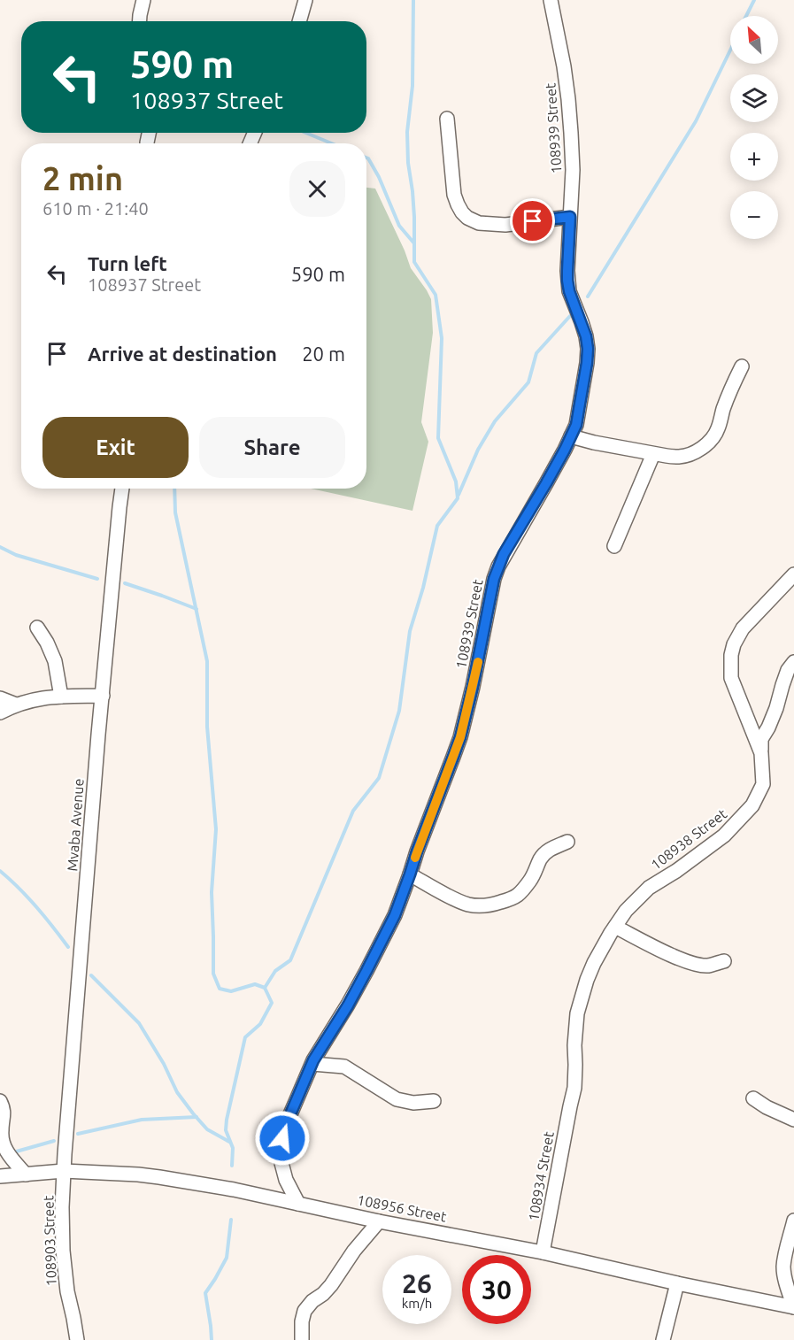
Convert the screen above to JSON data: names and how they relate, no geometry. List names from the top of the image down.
{
  "streets": {
    "street": [
      "108939 Street",
      "Mvaba Avenue",
      "108938 Street",
      "108934 Street",
      "108956 Street",
      "108903 Street"
    ]
  },
  "crossings": [
    ["108939 Street", "108956 Street"],
    ["Mvaba Avenue", "108956 Street"],
    ["Mvaba Avenue", "108903 Street"],
    ["108938 Street", "108934 Street"],
    ["108934 Street", "108956 Street"],
    ["108956 Street", "108903 Street"]
  ],
  "north": "top left",
  "page": {
    "map_buttons": ["+", "−"],
    "turn": ["590 m", "108937 Street"],
    "heading": ["2 min", "610 m · 21:40"],
    "list": [
      {
        "name": "Turn left",
        "note": "108937 Street",
        "value": "590 m"
      },
      {
        "name": "Arrive at destination",
        "value": "20 m"
      }
    ],
    "buttons": ["Exit", "Share"],
    "speed": "26 km/h",
    "limit": "30"
  }
}
